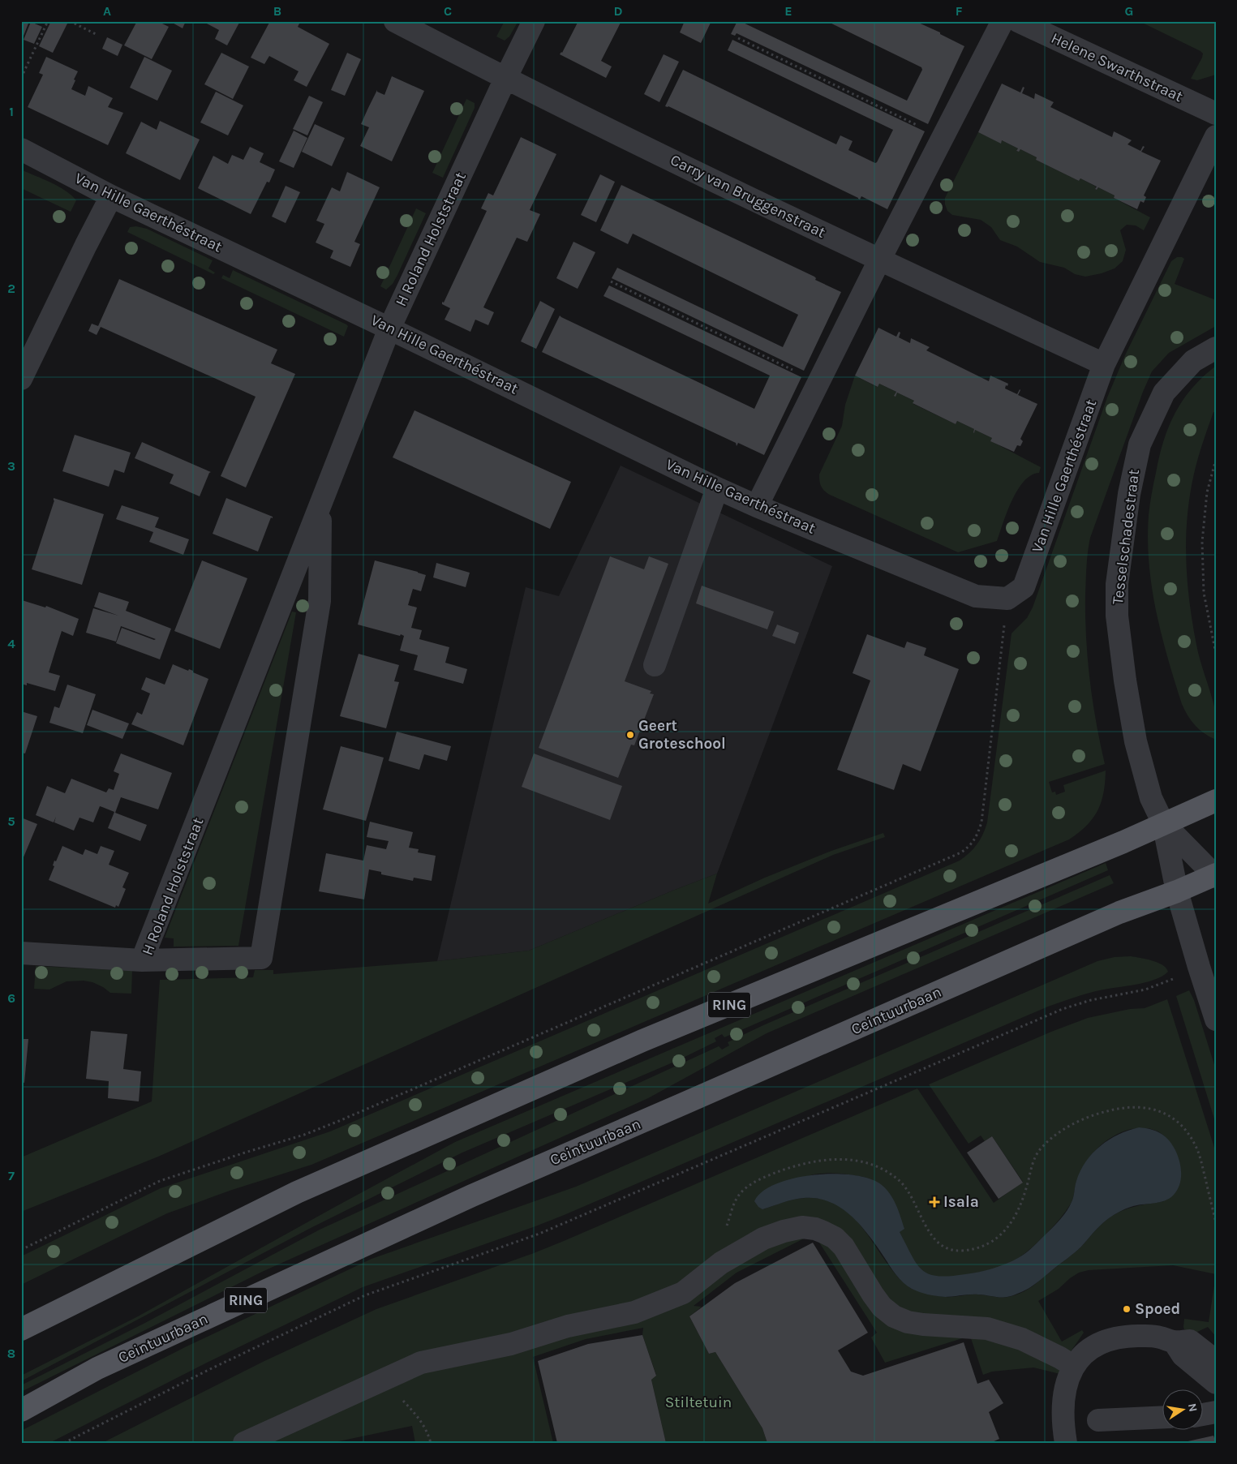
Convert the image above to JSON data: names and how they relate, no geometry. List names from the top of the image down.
{
  "streets": {
    "main road": ["RING", "Ceintuurbaan"],
    "street": [
      "Helene Swarthstraat",
      "Carry van Bruggenstraat",
      "Van Hille Gaerthéstraat",
      "H Roland Holststraat",
      "Tesselschadestraat"
    ]
  },
  "crossings": [
    ["Carry van Bruggenstraat", "Van Hille Gaerthéstraat"],
    ["Carry van Bruggenstraat", "H Roland Holststraat"],
    ["Van Hille Gaerthéstraat", "H Roland Holststraat"],
    ["Tesselschadestraat", "RING"],
    ["Tesselschadestraat", "Ceintuurbaan"],
    ["RING", "Ceintuurbaan"]
  ],
  "parks": ["Stiltetuin"],
  "places": {
    "other": ["Geert Groteschool", "Spoed"],
    "health": ["Isala"]
  },
  "north": "right",
  "grid": {
    "columns": [
      "A",
      "B",
      "C",
      "D",
      "E",
      "F",
      "G"
    ],
    "rows": [
      "1",
      "2",
      "3",
      "4",
      "5",
      "6",
      "7",
      "8"
    ]
  }
}
